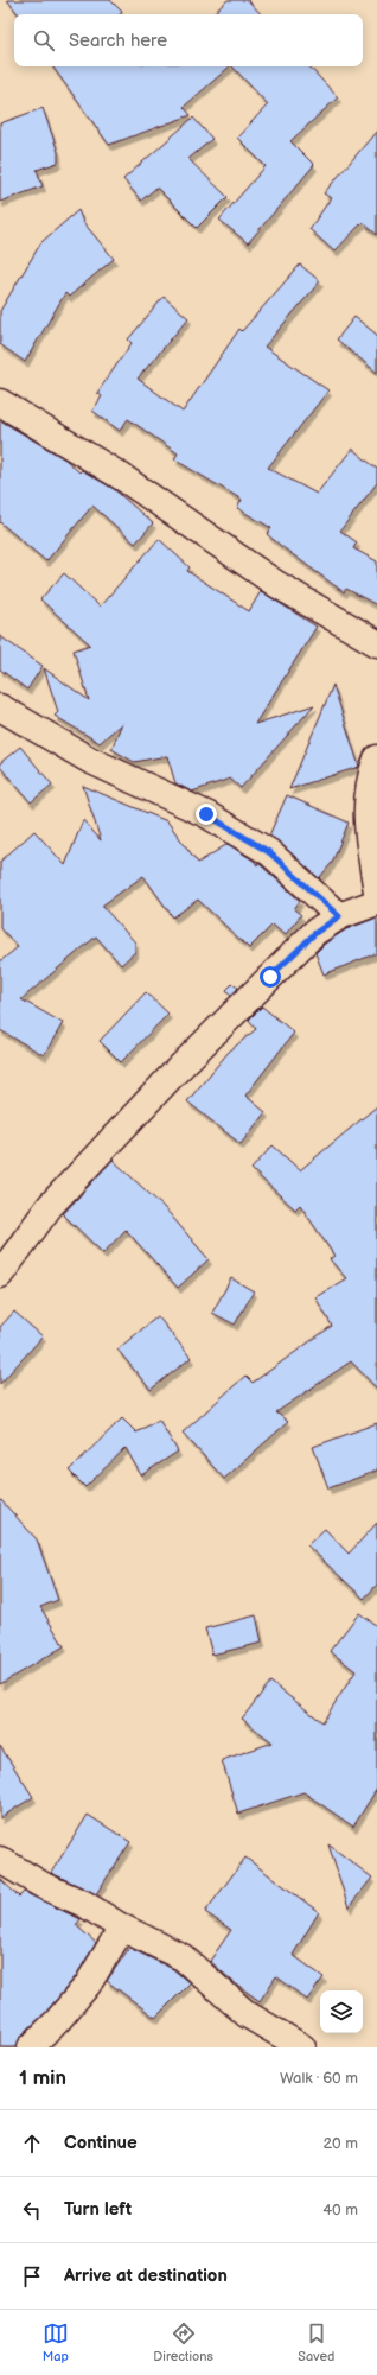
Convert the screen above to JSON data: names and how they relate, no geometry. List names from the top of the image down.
{
  "page": {
    "search": "Search here",
    "heading": ["1 min", "Walk · 60 m"],
    "list": [
      ["Continue", "20 m"],
      ["Turn left", "40 m"],
      "Arrive at destination"
    ],
    "nav": ["Map", "Directions", "Saved"]
  }
}
